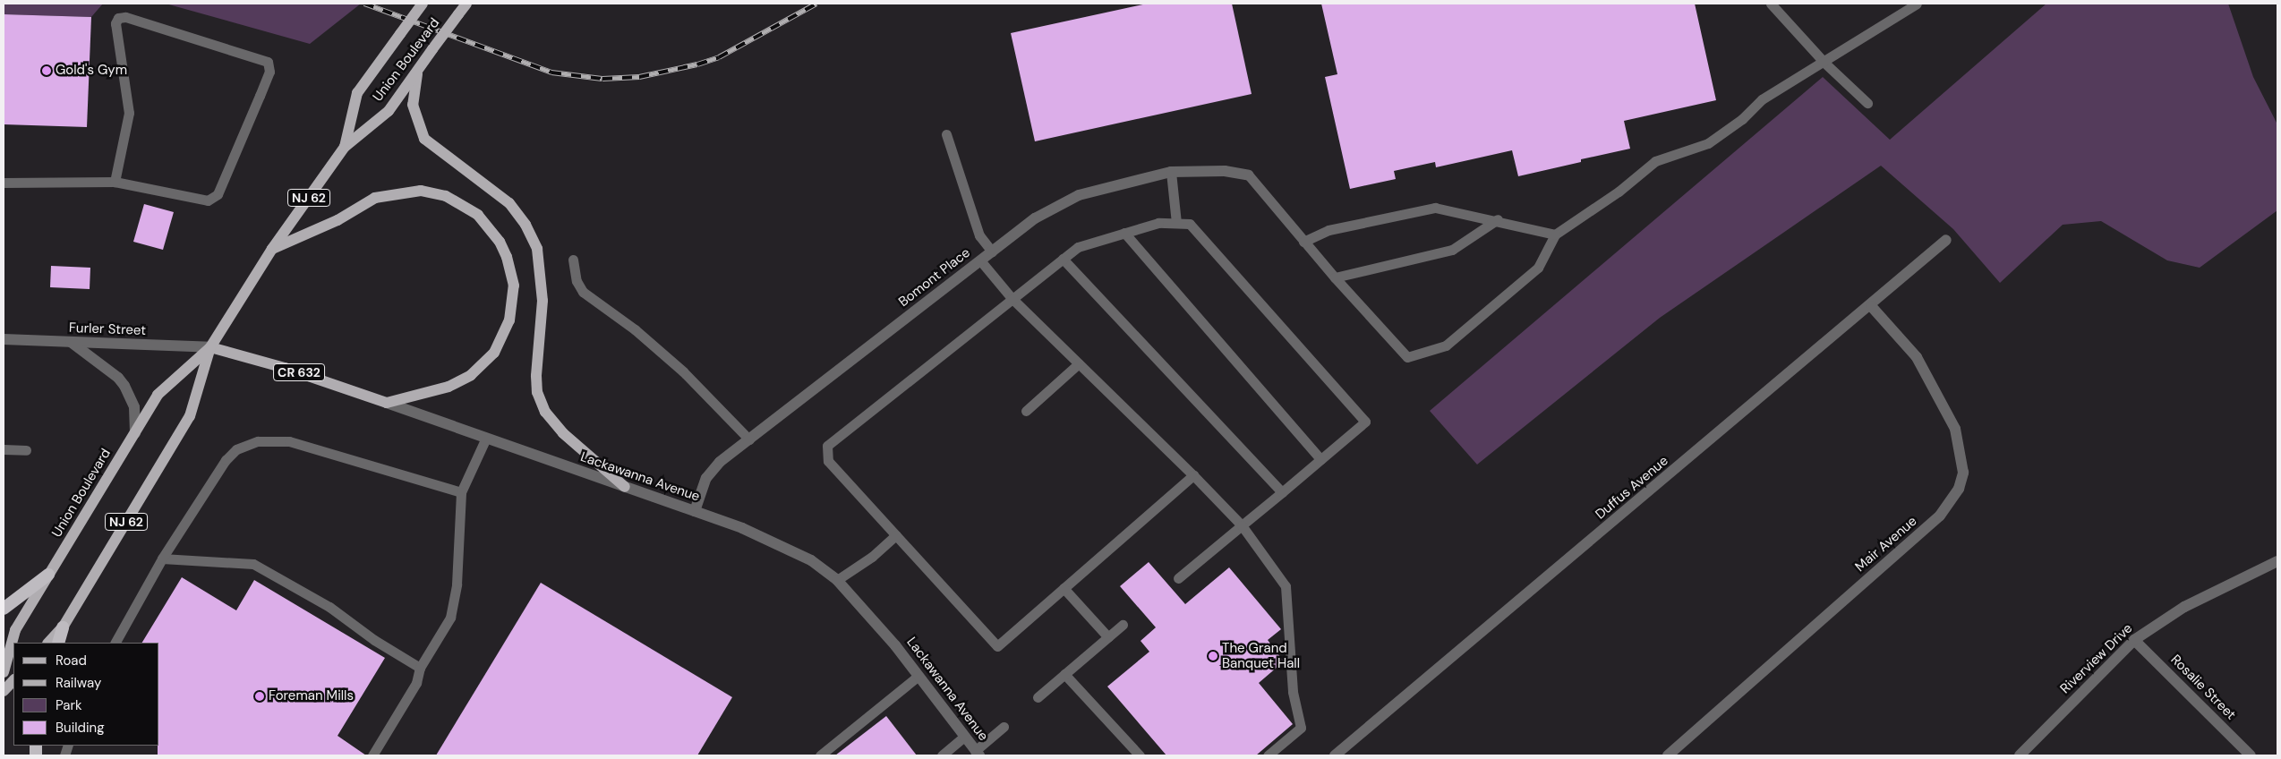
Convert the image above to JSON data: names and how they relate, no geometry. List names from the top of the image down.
{
  "streets": {
    "main road": [
      "Union Boulevard",
      "NJ 62",
      "CR 632",
      "Lackawanna Avenue"
    ],
    "street": [
      "Bomont Place",
      "Furler Street",
      "Duffus Avenue",
      "Mair Avenue",
      "Riverview Drive",
      "Rosalie Street"
    ]
  },
  "crossings": [
    ["Union Boulevard", "Furler Street"],
    ["Union Boulevard", "Lackawanna Avenue"],
    ["Bomont Place", "Lackawanna Avenue"],
    ["Furler Street", "Lackawanna Avenue"],
    ["Duffus Avenue", "Mair Avenue"],
    ["Riverview Drive", "Rosalie Street"]
  ],
  "places": ["Gold's Gym", "The Grand Banquet Hall", "Foreman Mills"],
  "legend": [
    "Road",
    "Railway",
    "Park",
    "Building"
  ]
}
